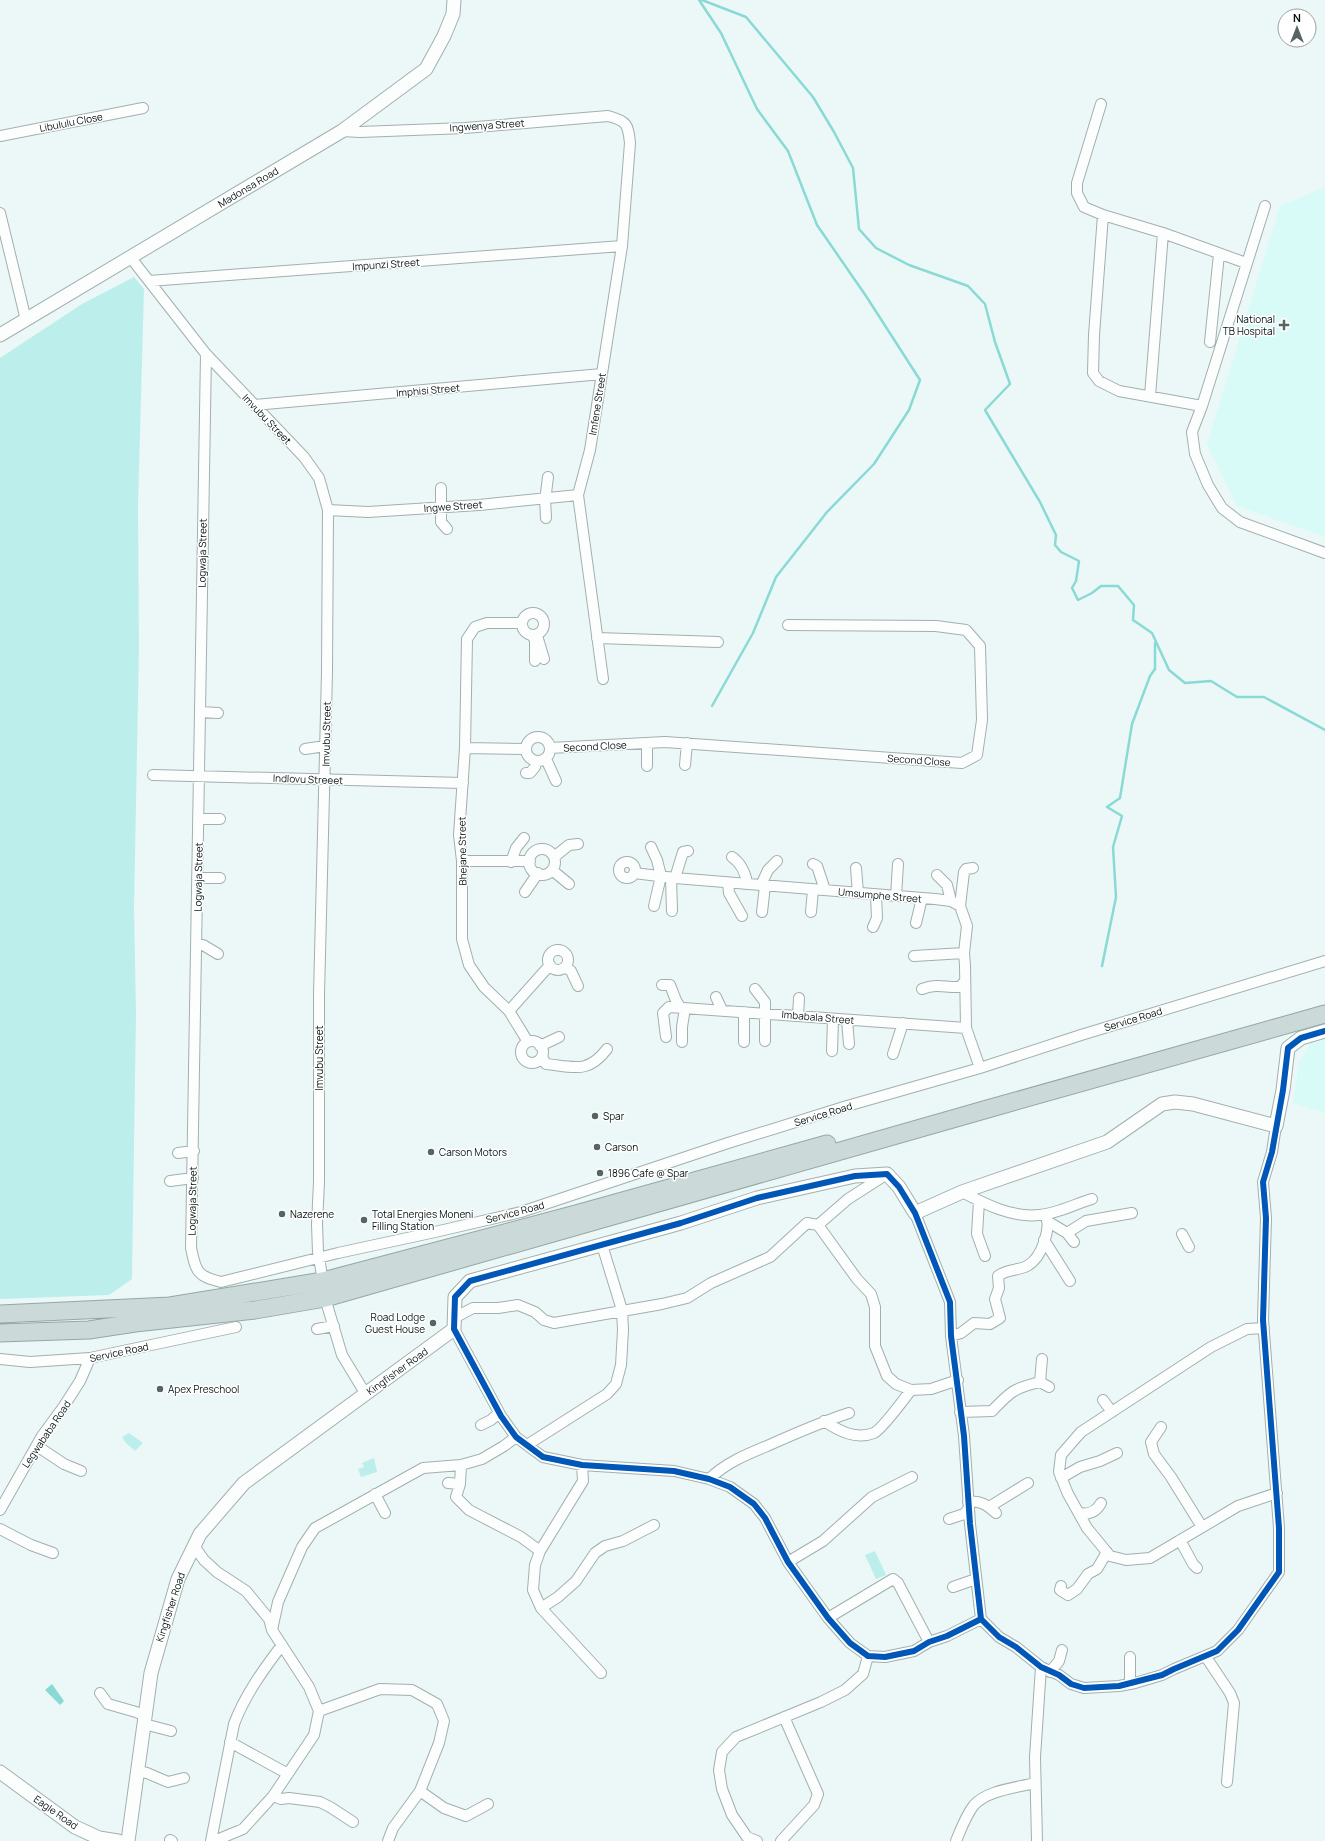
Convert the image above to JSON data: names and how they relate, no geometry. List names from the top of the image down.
{
  "streets": {
    "street": [
      "Libululu Close",
      "Ingwenya Street",
      "Madonsa Road",
      "Impunzi Street",
      "Imphisi Street",
      "Imfene Street",
      "Imvubu Street",
      "Ingwe Street",
      "Logwaja Street",
      "Second Close",
      "Indlovu Streeet",
      "Bhejane Street",
      "Umsumphe Street",
      "Imbabala Street",
      "Service Road",
      "Kingfisher Road",
      "Legwababa Road",
      "Eagle Road"
    ]
  },
  "crossings": [
    ["Ingwenya Street", "Madonsa Road"],
    ["Ingwenya Street", "Imfene Street"],
    ["Madonsa Road", "Imvubu Street"],
    ["Impunzi Street", "Imfene Street"],
    ["Impunzi Street", "Imvubu Street"],
    ["Imphisi Street", "Imfene Street"],
    ["Imphisi Street", "Imvubu Street"],
    ["Imfene Street", "Ingwe Street"],
    ["Imvubu Street", "Ingwe Street"],
    ["Imvubu Street", "Logwaja Street"],
    ["Imvubu Street", "Indlovu Streeet"],
    ["Imvubu Street", "Service Road"],
    ["Logwaja Street", "Indlovu Streeet"],
    ["Logwaja Street", "Service Road"],
    ["Indlovu Streeet", "Bhejane Street"],
    ["Service Road", "Legwababa Road"]
  ],
  "places": {
    "health": ["National TB Hospital"],
    "other": [
      "Spar",
      "Carson",
      "Carson Motors",
      "1896 Cafe @ Spar",
      "Nazerene",
      "Total Energies Moneni Filling Station",
      "Road Lodge Guest House",
      "Apex Preschool"
    ]
  },
  "north": "top"
}
